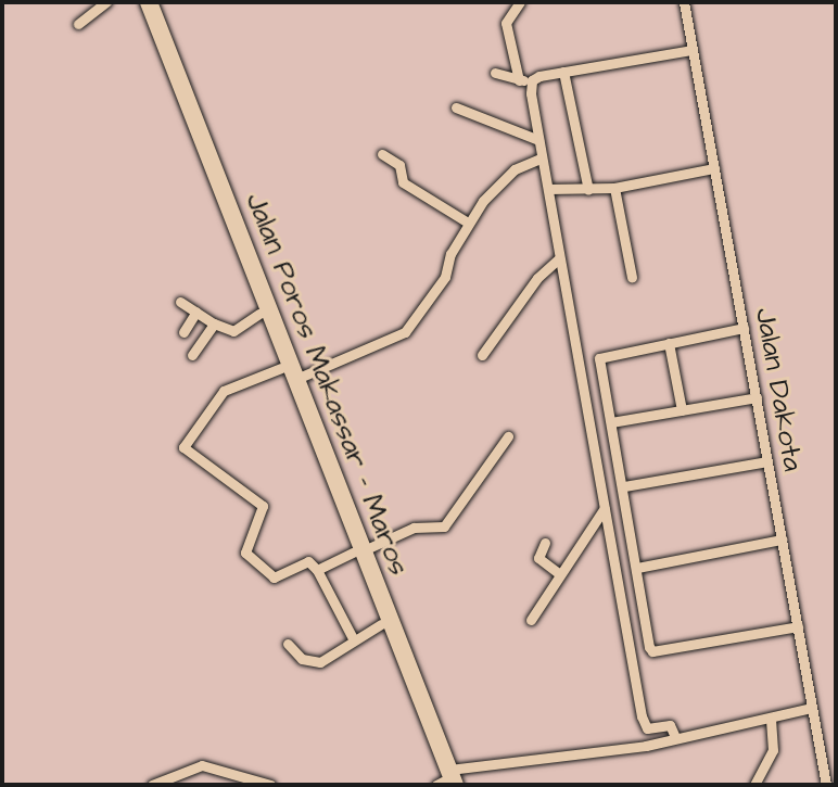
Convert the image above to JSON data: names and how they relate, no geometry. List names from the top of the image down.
{
  "streets": {
    "highway": ["Jalan Poros Makassar - Maros"],
    "street": ["Jalan Dakota"]
  }
}
